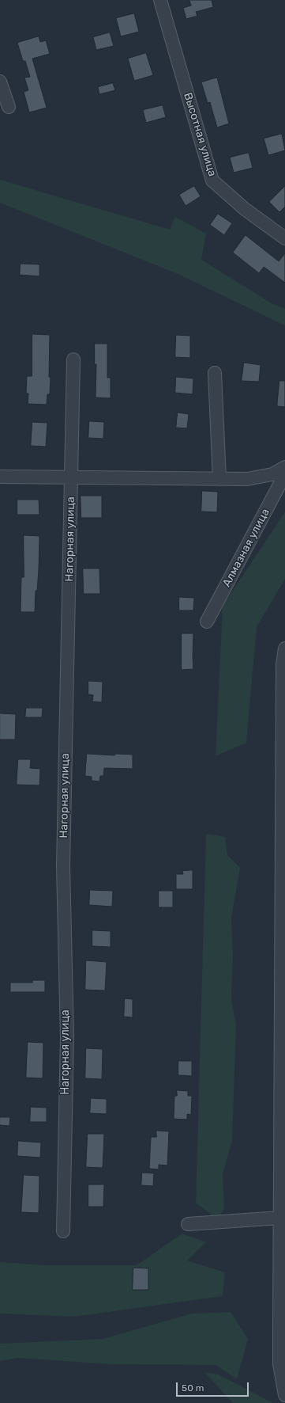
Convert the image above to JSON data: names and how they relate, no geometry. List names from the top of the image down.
{
  "streets": {
    "street": ["Высотная улица", "Нагорная улица", "Алмазная улица"]
  },
  "scale_bar": "50 m"
}
